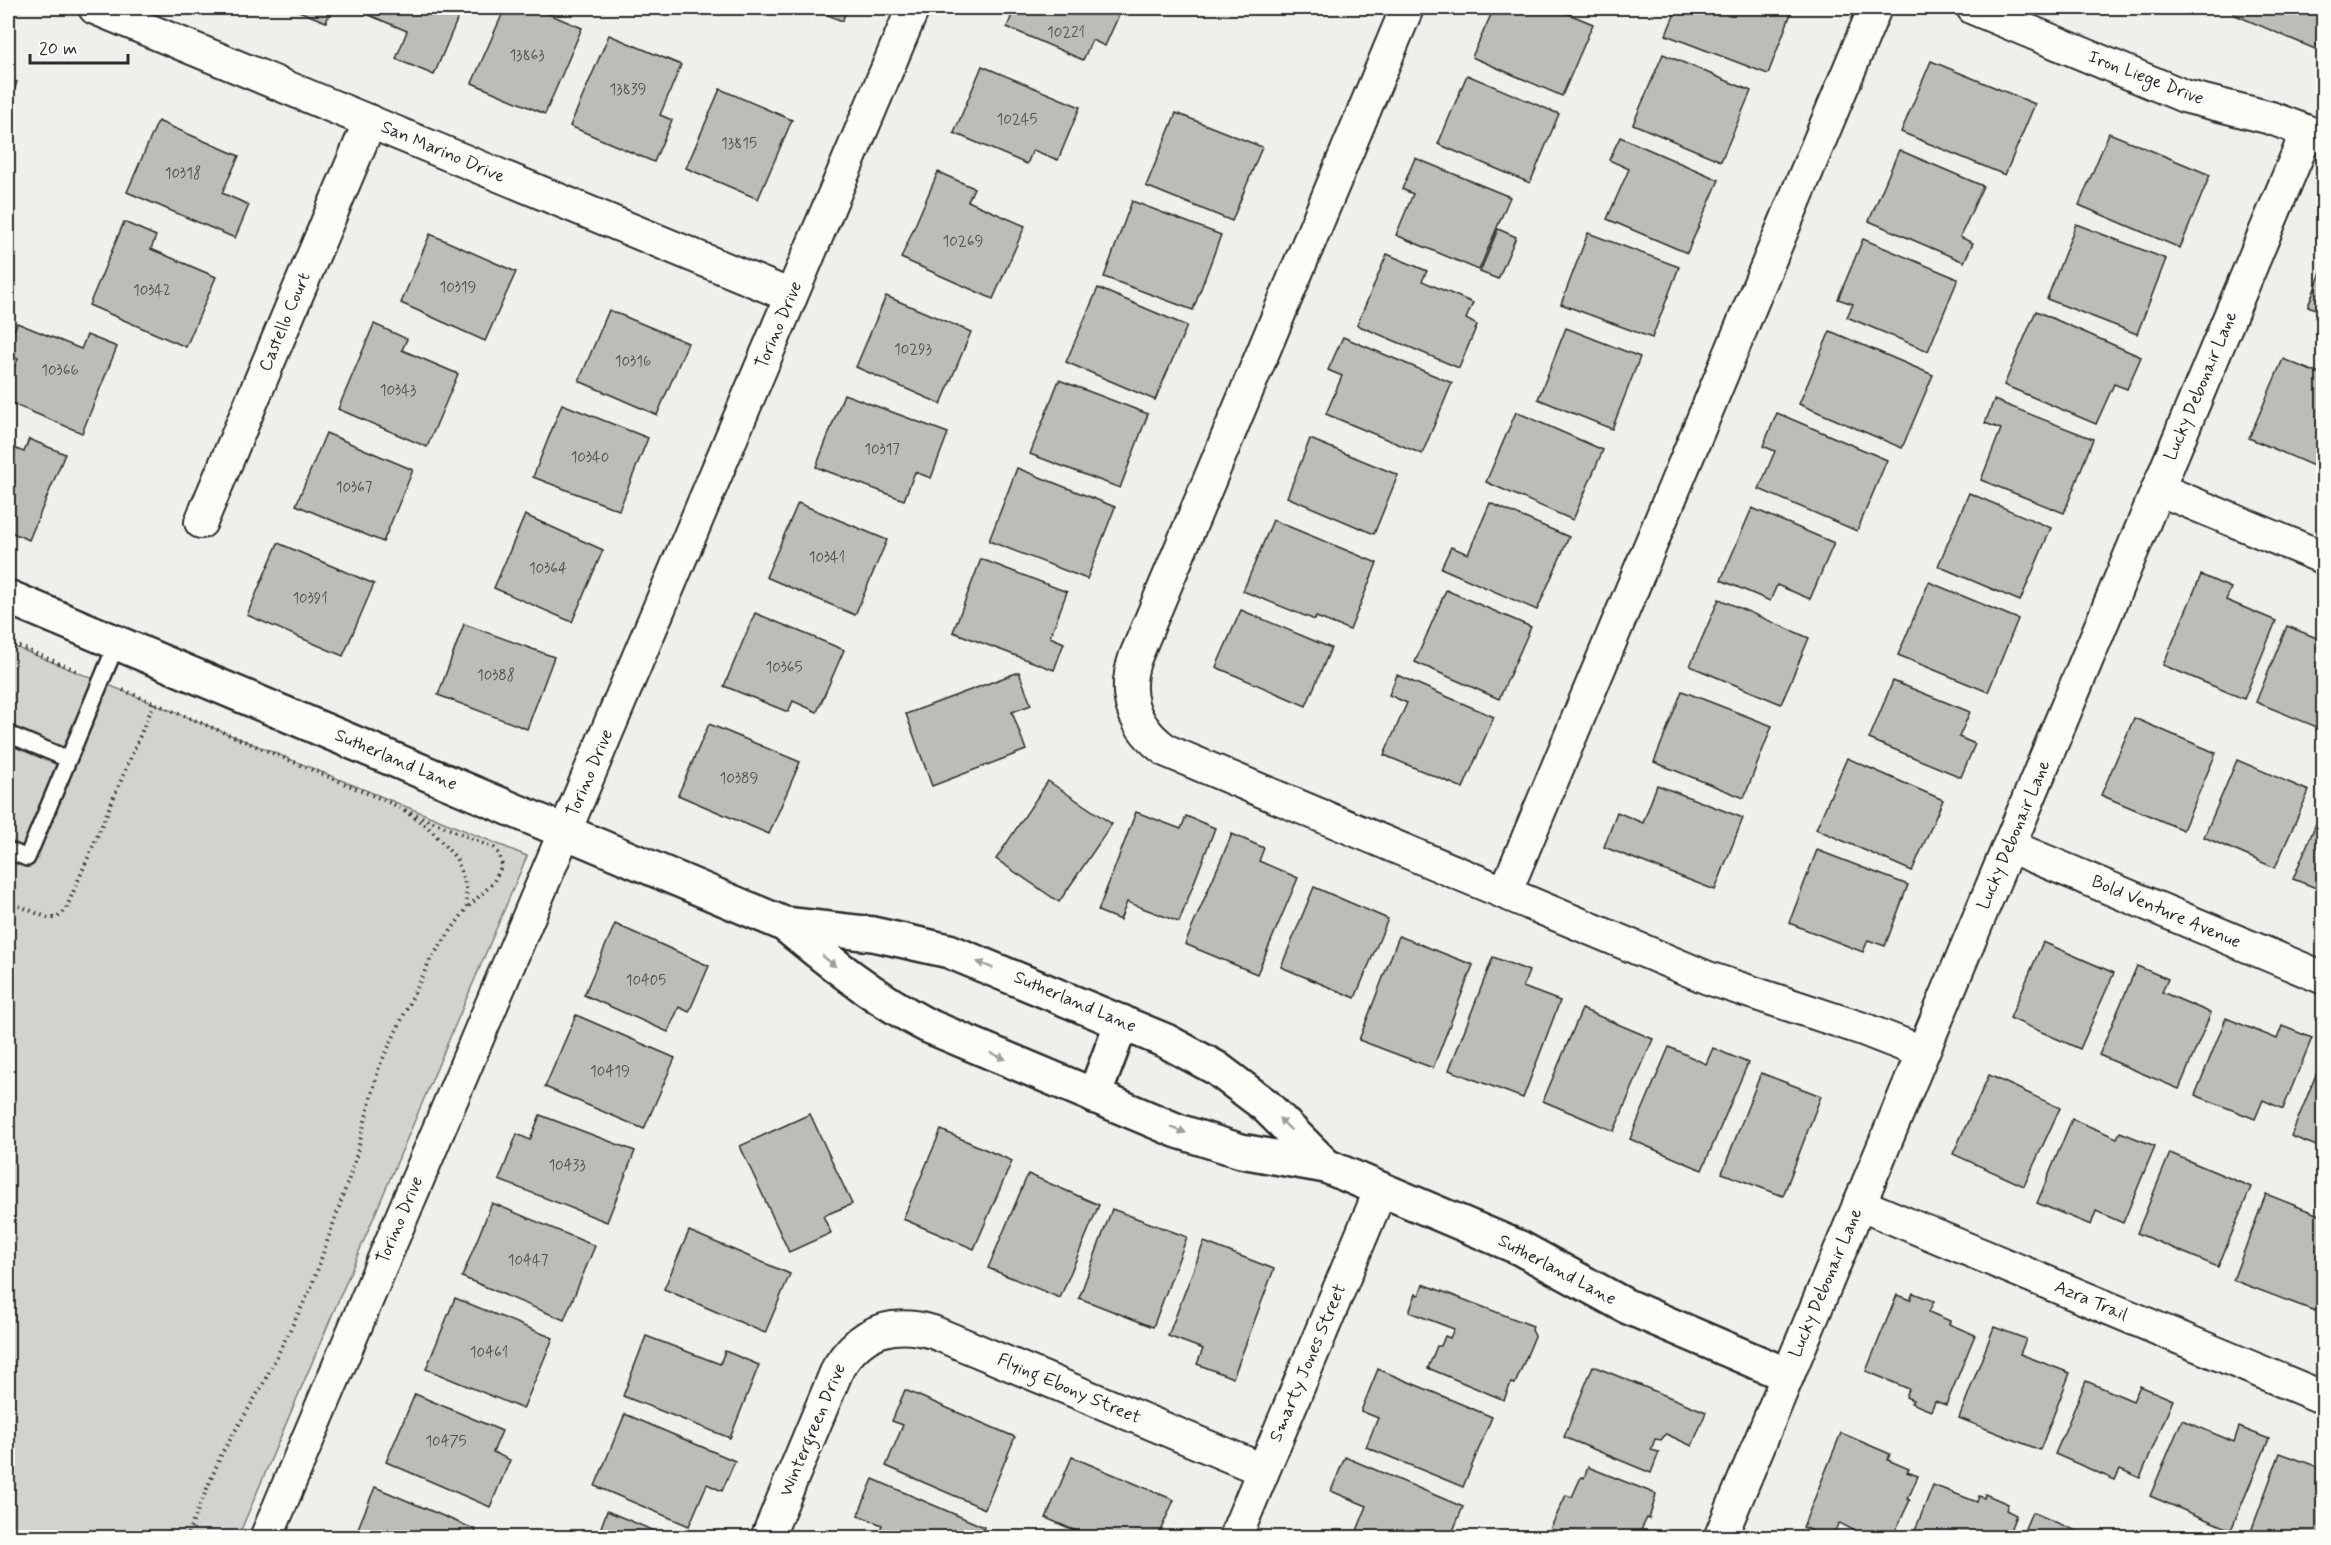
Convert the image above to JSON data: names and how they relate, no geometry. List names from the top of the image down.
{
  "streets": {
    "street": [
      "Iron Liege Drive",
      "San Marino Drive",
      "Castello Court",
      "Torino Drive",
      "Lucky Debonair Lane",
      "Sutherland Lane",
      "Bold Venture Avenue",
      "Azra Trail",
      "Smarty Jones Street",
      "Flying Ebony Street",
      "Wintergreen Drive"
    ]
  },
  "crossings": [
    ["Iron Liege Drive", "Lucky Debonair Lane"],
    ["San Marino Drive", "Castello Court"],
    ["San Marino Drive", "Torino Drive"],
    ["Torino Drive", "Sutherland Lane"],
    ["Lucky Debonair Lane", "Sutherland Lane"],
    ["Lucky Debonair Lane", "Bold Venture Avenue"],
    ["Lucky Debonair Lane", "Azra Trail"],
    ["Sutherland Lane", "Smarty Jones Street"],
    ["Smarty Jones Street", "Flying Ebony Street"],
    ["Flying Ebony Street", "Wintergreen Drive"]
  ],
  "house_numbers": [
    "10221",
    "13863",
    "13839",
    "10245",
    "13815",
    "10318",
    "10269",
    "10319",
    "10342",
    "10293",
    "10316",
    "10366",
    "10343",
    "10317",
    "10340",
    "10367",
    "10341",
    "10364",
    "10391",
    "10365",
    "10388",
    "10389",
    "10405",
    "10419",
    "10433",
    "10447",
    "10461",
    "10475"
  ],
  "scale_bar": "20 m"
}
